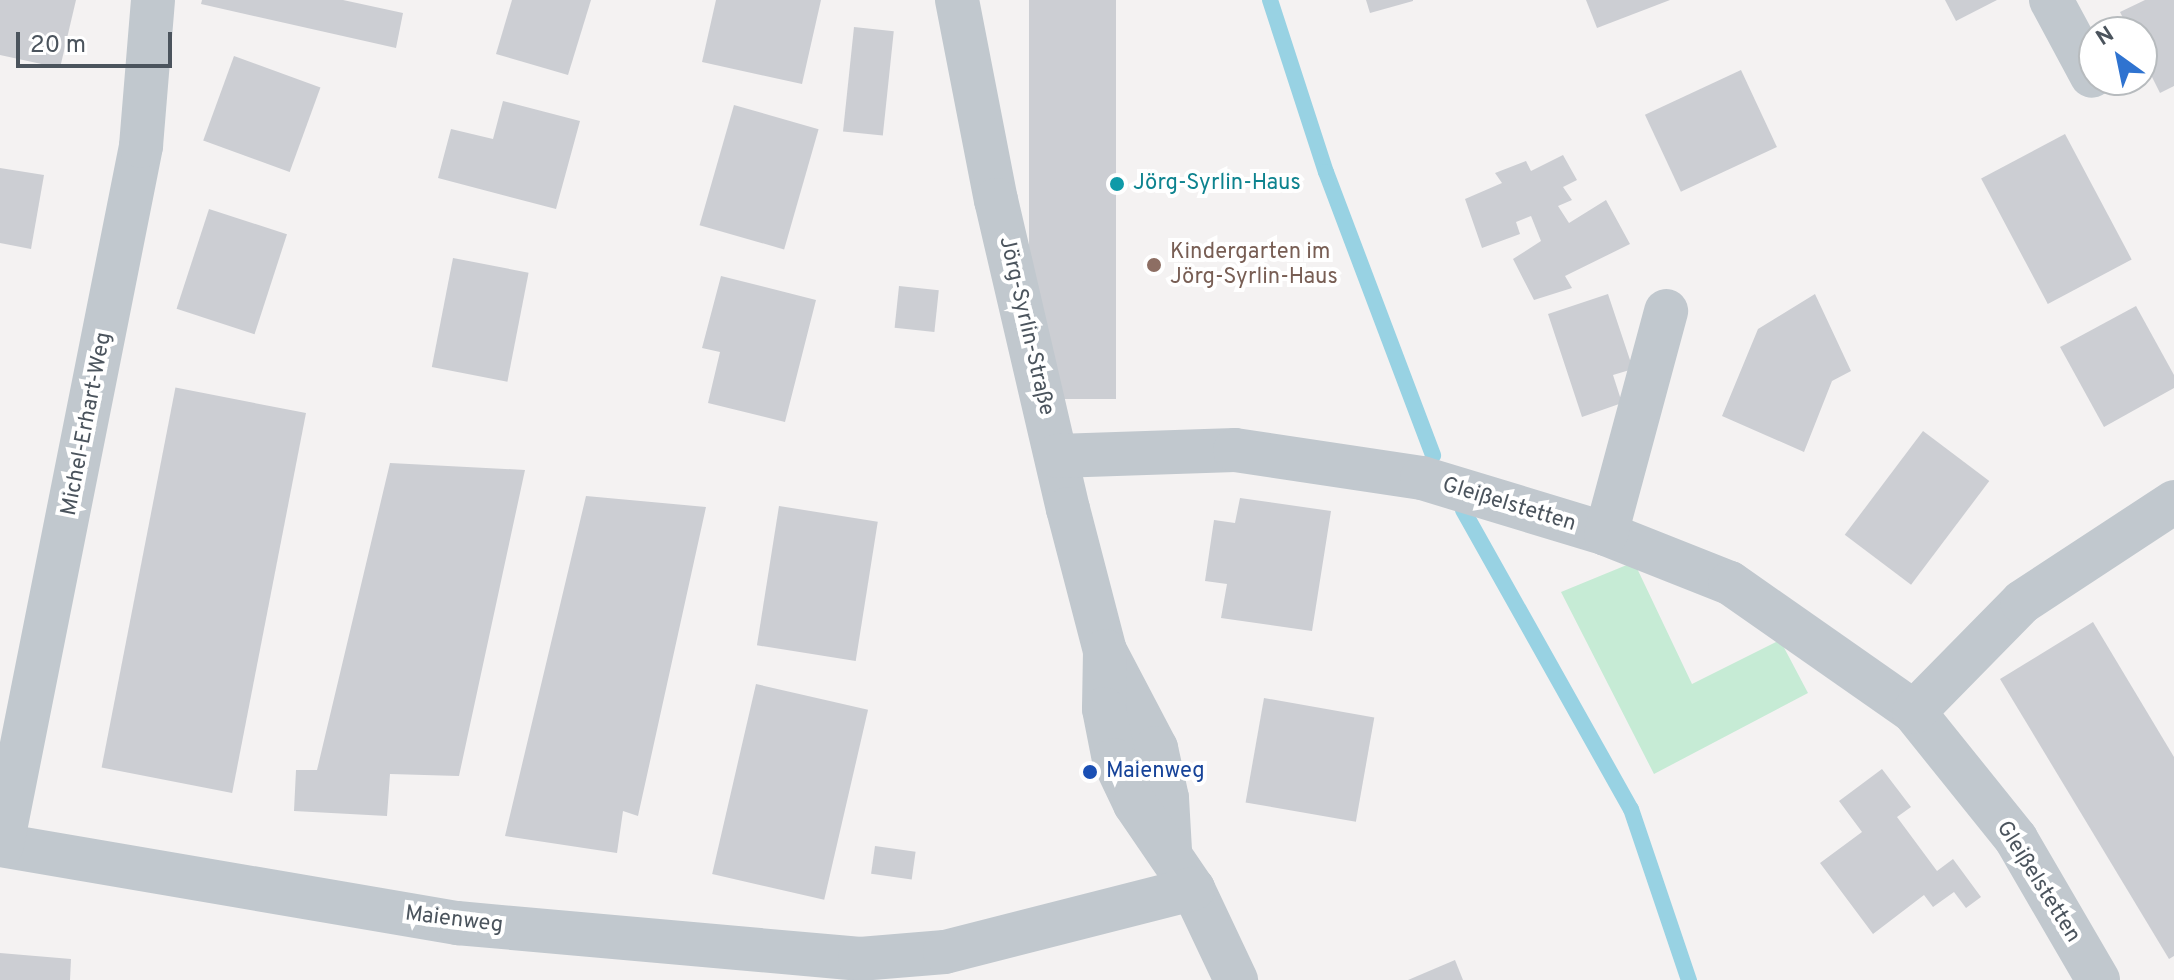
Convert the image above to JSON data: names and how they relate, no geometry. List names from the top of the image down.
{
  "streets": {
    "street": [
      "Jörg-Syrlin-Straße",
      "Michel-Erhart-Weg",
      "Gleißelstetten",
      "Maienweg"
    ]
  },
  "crossings": [
    ["Jörg-Syrlin-Straße", "Gleißelstetten"],
    ["Jörg-Syrlin-Straße", "Maienweg"],
    ["Michel-Erhart-Weg", "Maienweg"]
  ],
  "places": ["Jörg-Syrlin-Haus", "Kindergarten im Jörg-Syrlin-Haus", "Maienweg"],
  "scale_bar": "20 m",
  "north": "top left"
}
